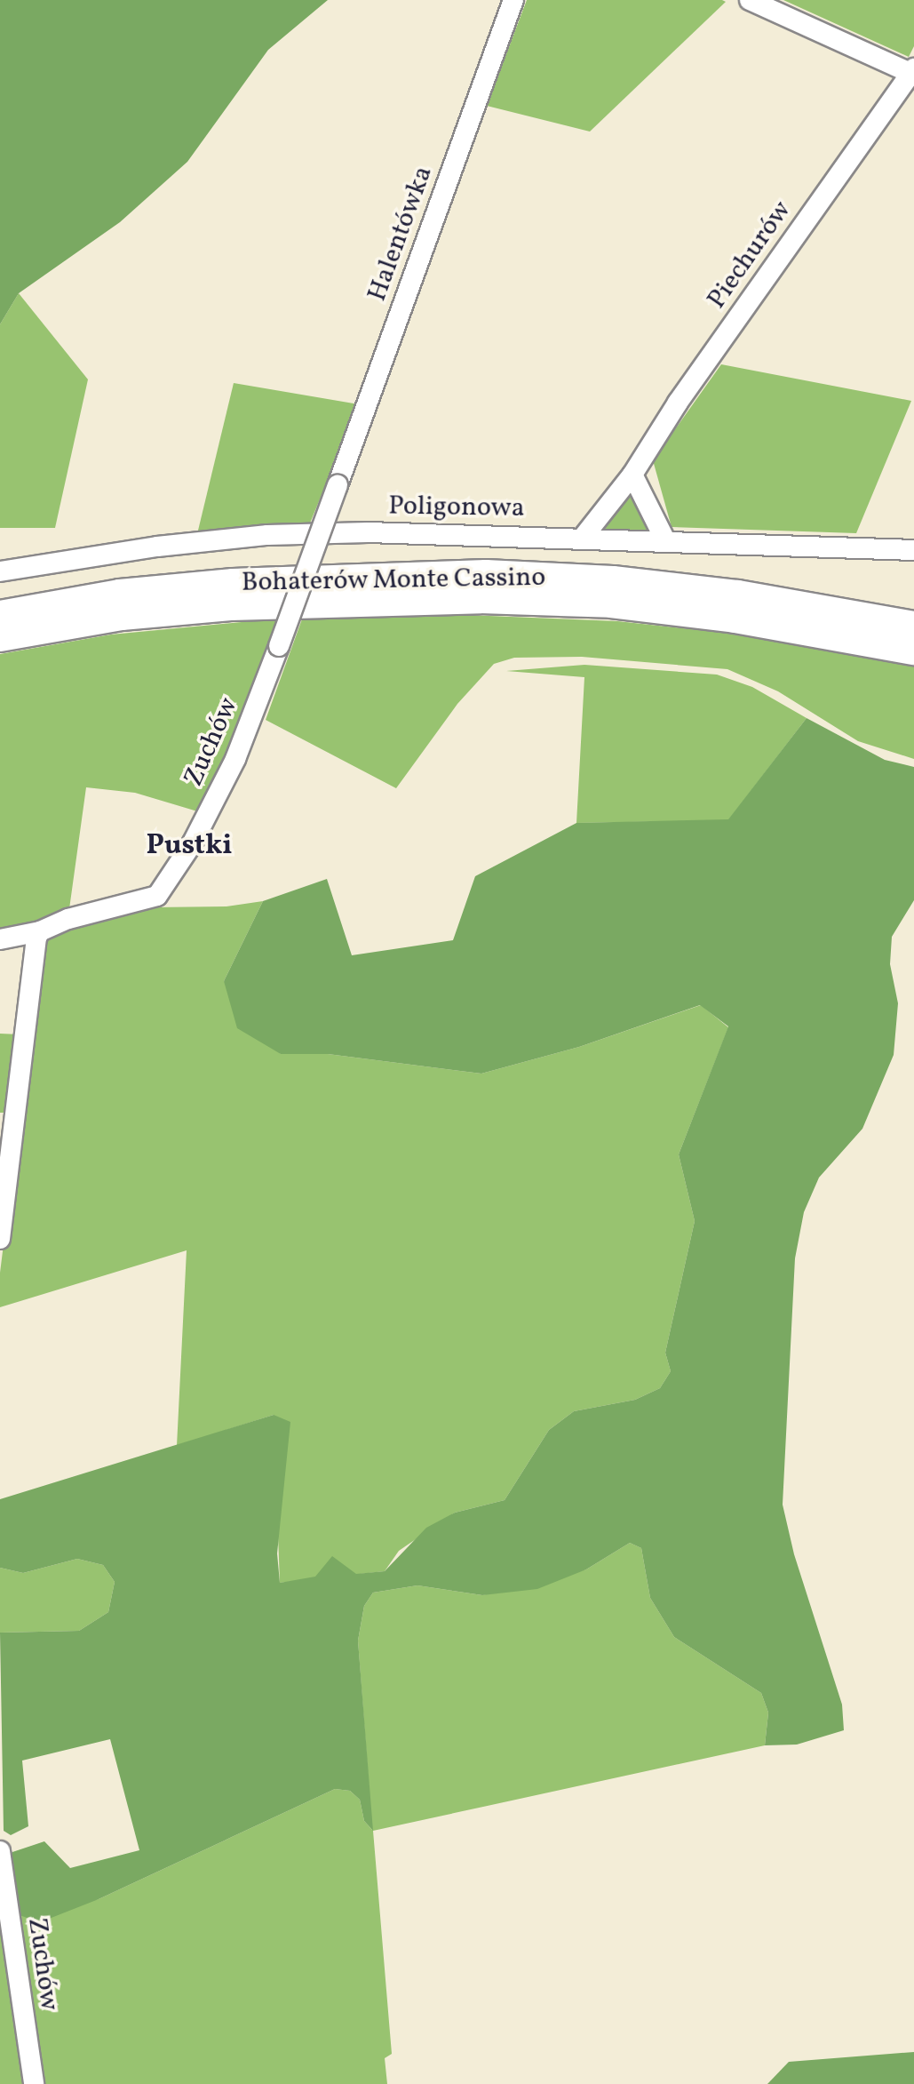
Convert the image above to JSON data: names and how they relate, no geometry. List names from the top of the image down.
{
  "streets": {
    "highway": ["Bohaterów Monte Cassino"],
    "street": [
      "Halentówka",
      "Piechurów",
      "Poligonowa",
      "Zuchów"
    ]
  },
  "crossings": [
    ["Halentówka", "Zuchów"],
    ["Piechurów", "Poligonowa"]
  ],
  "districts": ["Pustki"]
}
